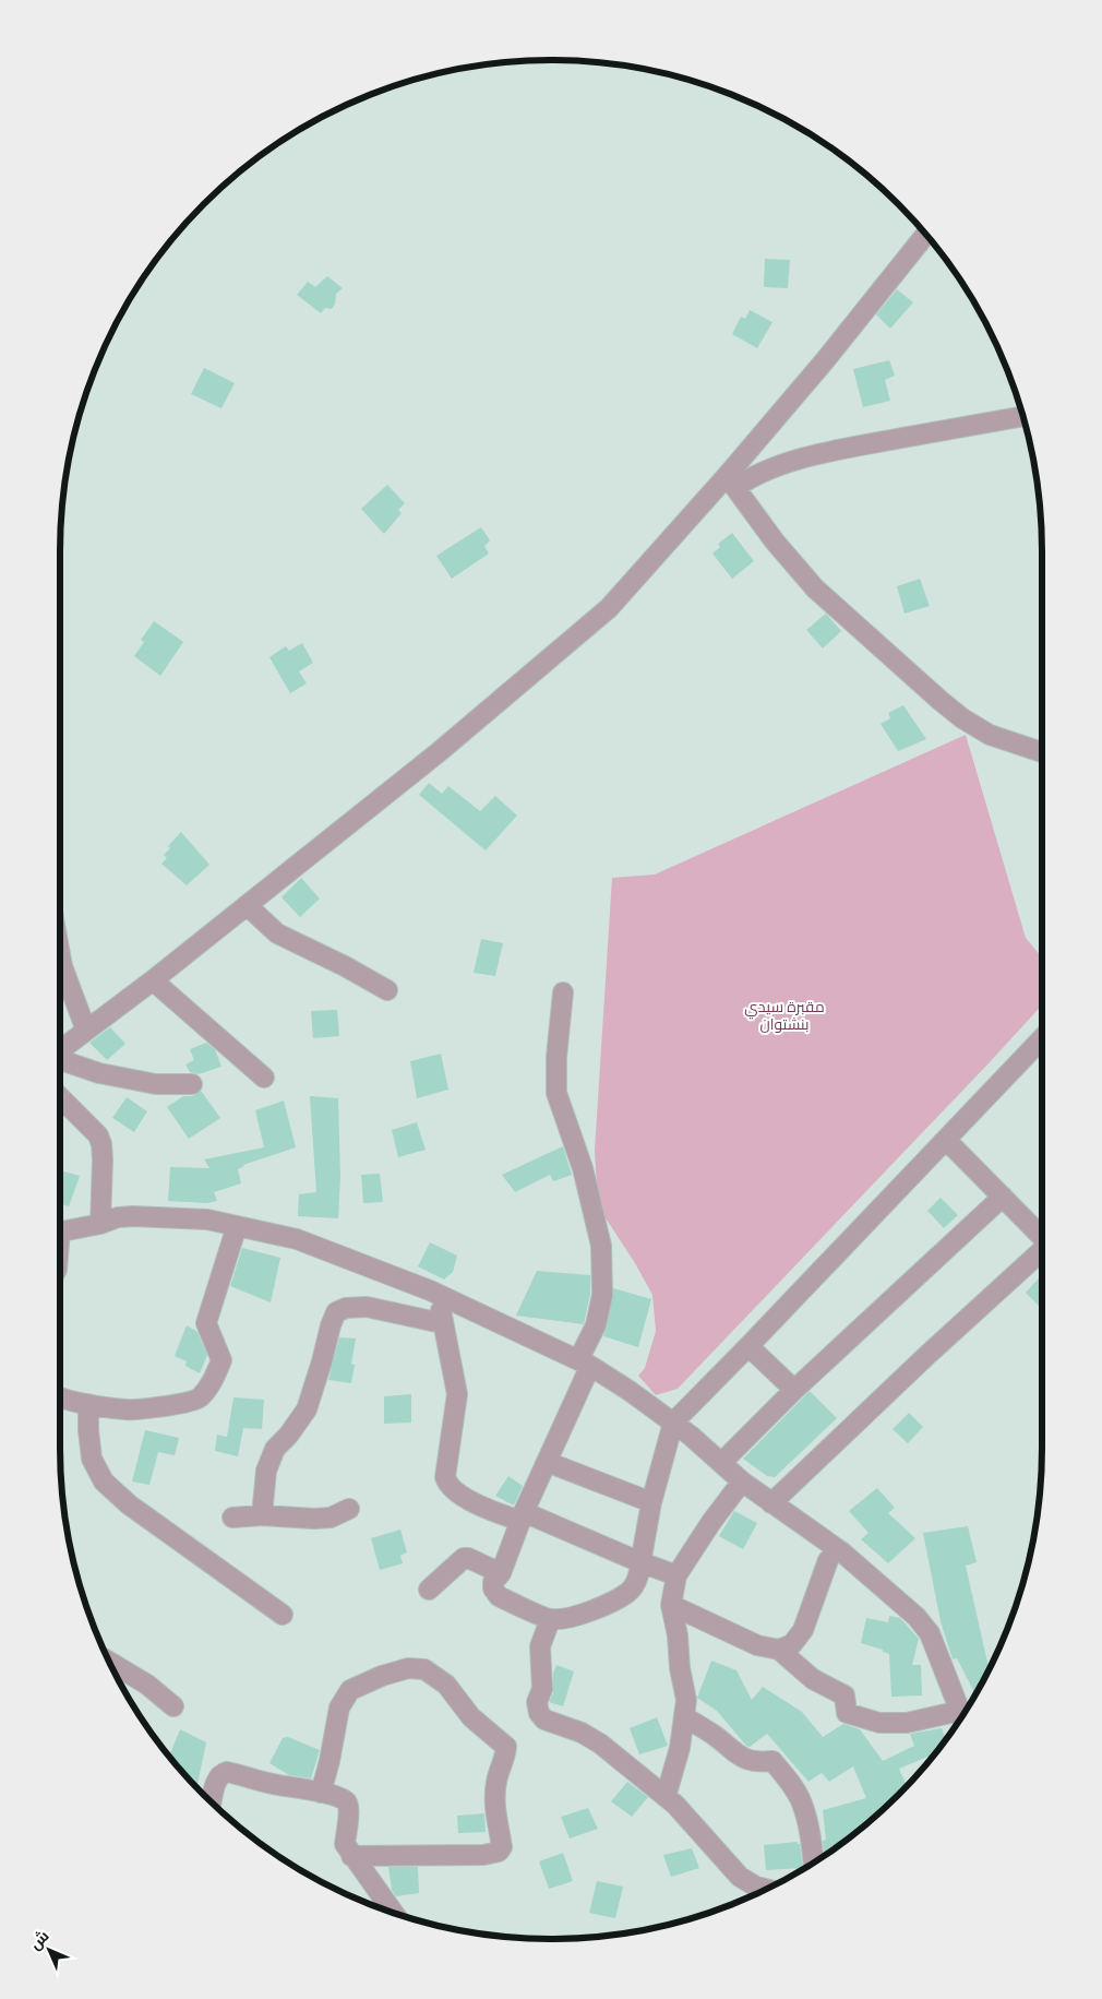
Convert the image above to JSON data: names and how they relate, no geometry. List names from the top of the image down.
{
  "parks": ["مقبرة سيدي بنشتوان"],
  "north": "top left"
}
